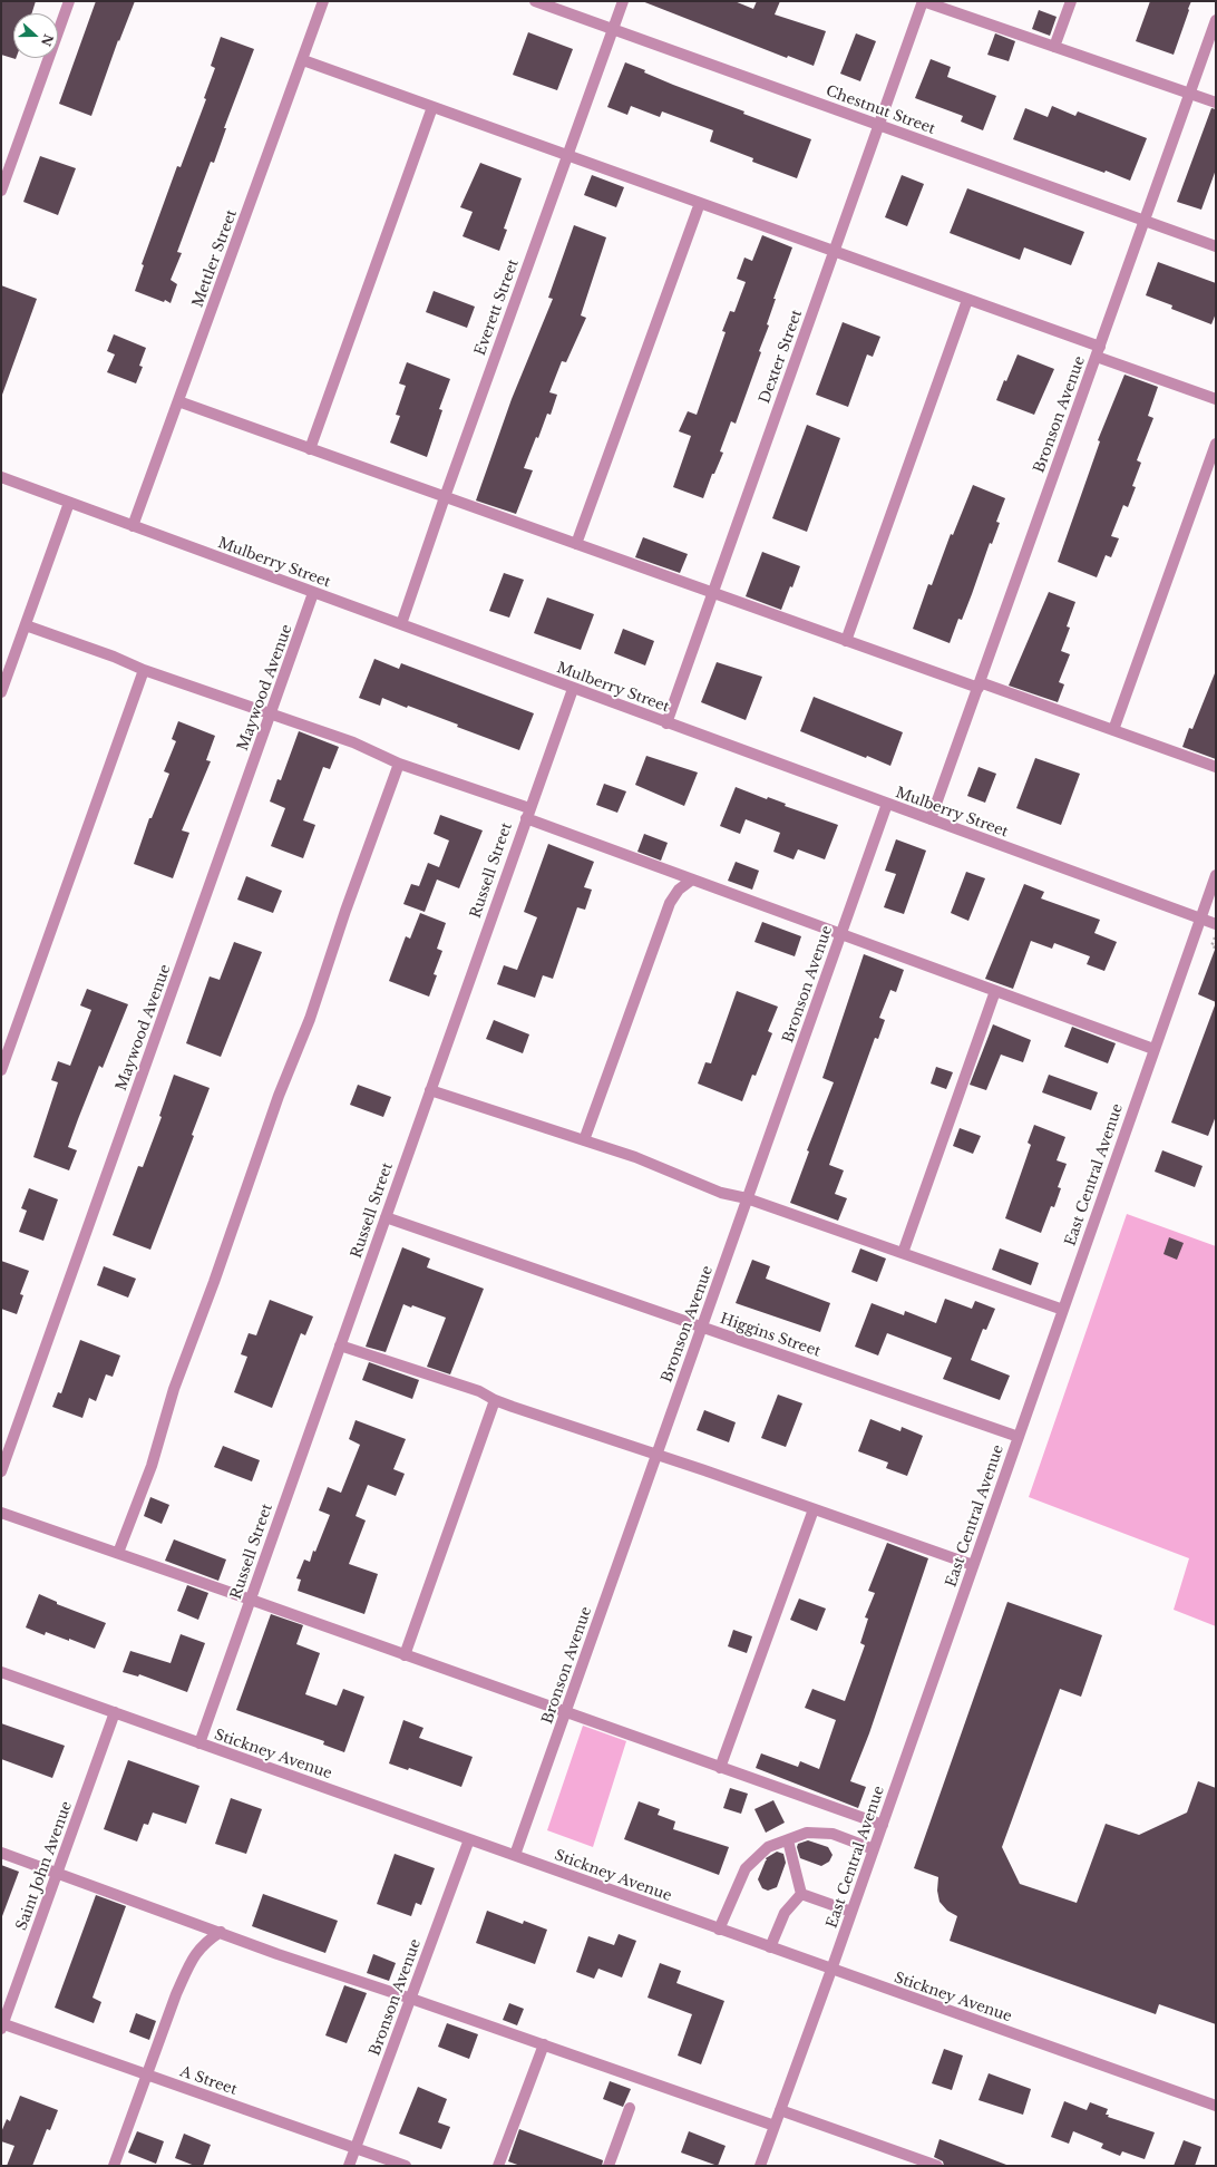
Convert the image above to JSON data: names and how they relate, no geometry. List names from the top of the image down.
{
  "streets": {
    "street": [
      "Chestnut Street",
      "Mettler Street",
      "Everett Street",
      "Dexter Street",
      "Bronson Avenue",
      "Mulberry Street",
      "Maywood Avenue",
      "Russell Street",
      "East Central Avenue",
      "Higgins Street",
      "Stickney Avenue",
      "Saint John Avenue",
      "A Street"
    ]
  },
  "crossings": [
    ["Chestnut Street", "Everett Street"],
    ["Chestnut Street", "Dexter Street"],
    ["Chestnut Street", "Bronson Avenue"],
    ["Mettler Street", "Mulberry Street"],
    ["Everett Street", "Mulberry Street"],
    ["Dexter Street", "Mulberry Street"],
    ["Bronson Avenue", "Mulberry Street"],
    ["Bronson Avenue", "Higgins Street"],
    ["Bronson Avenue", "Stickney Avenue"],
    ["Bronson Avenue", "A Street"],
    ["Mulberry Street", "Maywood Avenue"],
    ["Mulberry Street", "Russell Street"],
    ["Mulberry Street", "East Central Avenue"],
    ["Russell Street", "Higgins Street"],
    ["Russell Street", "Stickney Avenue"],
    ["East Central Avenue", "Higgins Street"],
    ["East Central Avenue", "Stickney Avenue"],
    ["Stickney Avenue", "Saint John Avenue"],
    ["Saint John Avenue", "A Street"]
  ],
  "north": "right"
}
